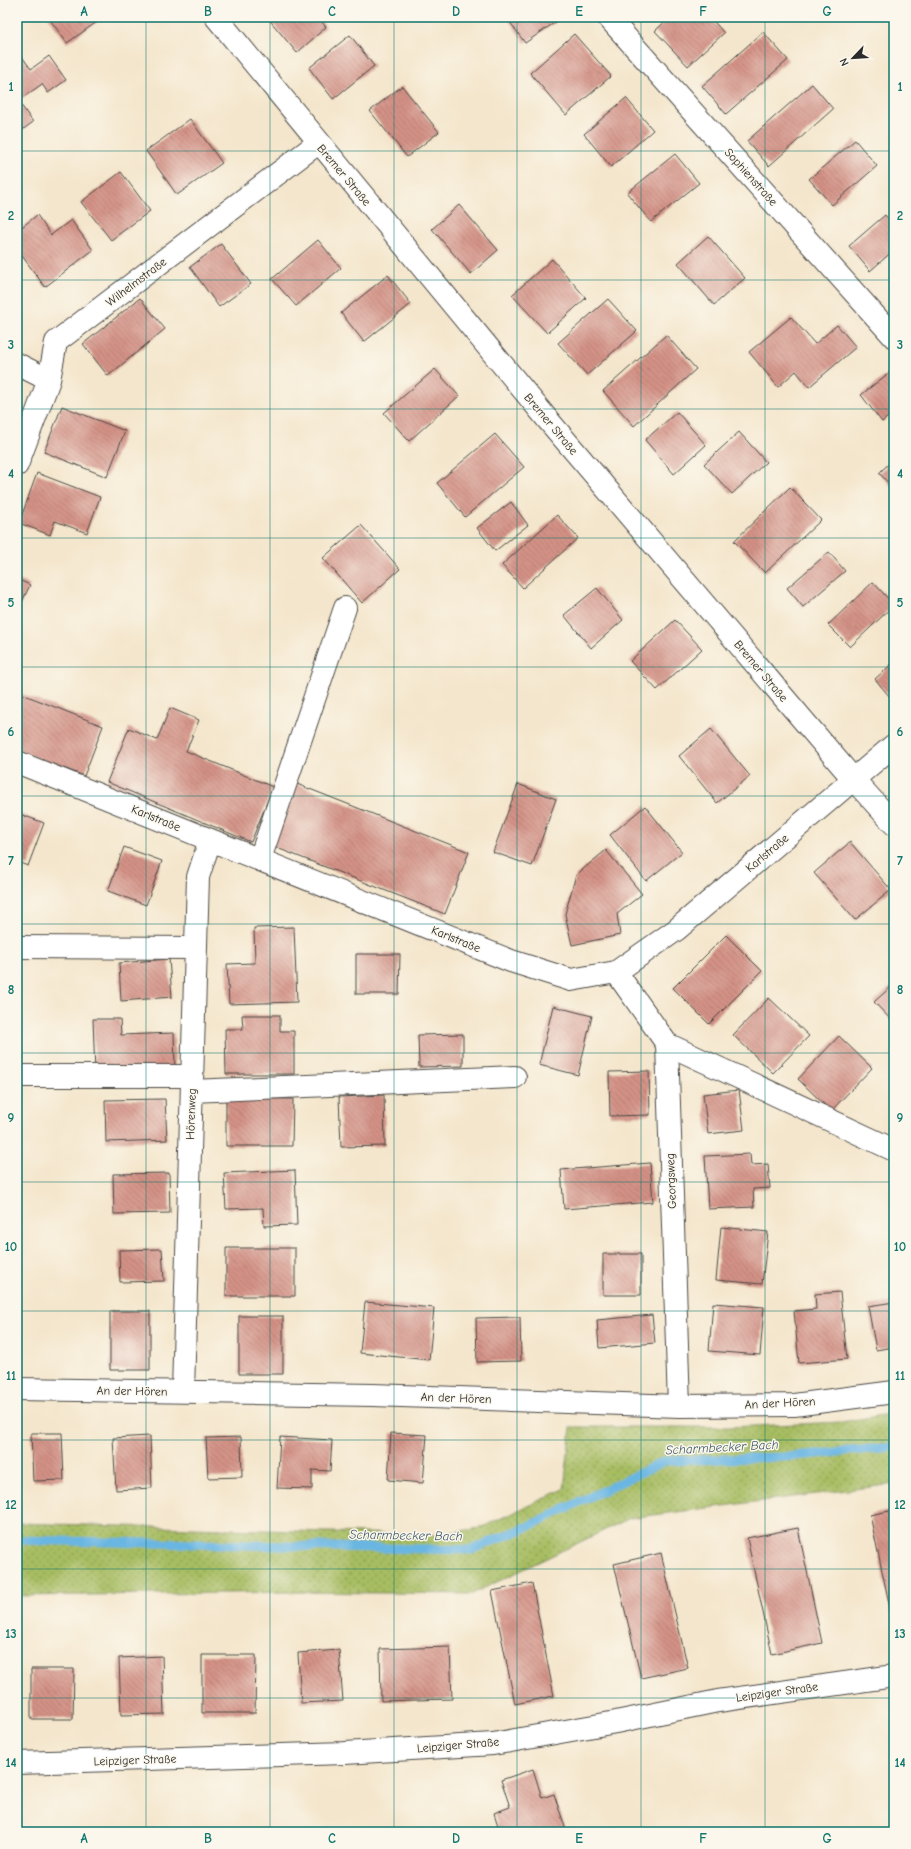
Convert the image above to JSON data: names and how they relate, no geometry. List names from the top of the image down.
{
  "streets": {
    "street": [
      "Bremer Straße",
      "Sophienstraße",
      "Wilhelmstraße",
      "Karlstraße",
      "Hörenweg",
      "Georgsweg",
      "An der Hören",
      "Leipziger Straße"
    ]
  },
  "crossings": [
    ["Bremer Straße", "Wilhelmstraße"],
    ["Bremer Straße", "Karlstraße"],
    ["Karlstraße", "Hörenweg"],
    ["Hörenweg", "An der Hören"],
    ["Georgsweg", "An der Hören"]
  ],
  "water": ["Scharmbecker Bach"],
  "north": "bottom left",
  "grid": {
    "columns": [
      "A",
      "B",
      "C",
      "D",
      "E",
      "F",
      "G"
    ],
    "rows": [
      "1",
      "2",
      "3",
      "4",
      "5",
      "6",
      "7",
      "8",
      "9",
      "10",
      "11",
      "12",
      "13",
      "14"
    ]
  }
}
